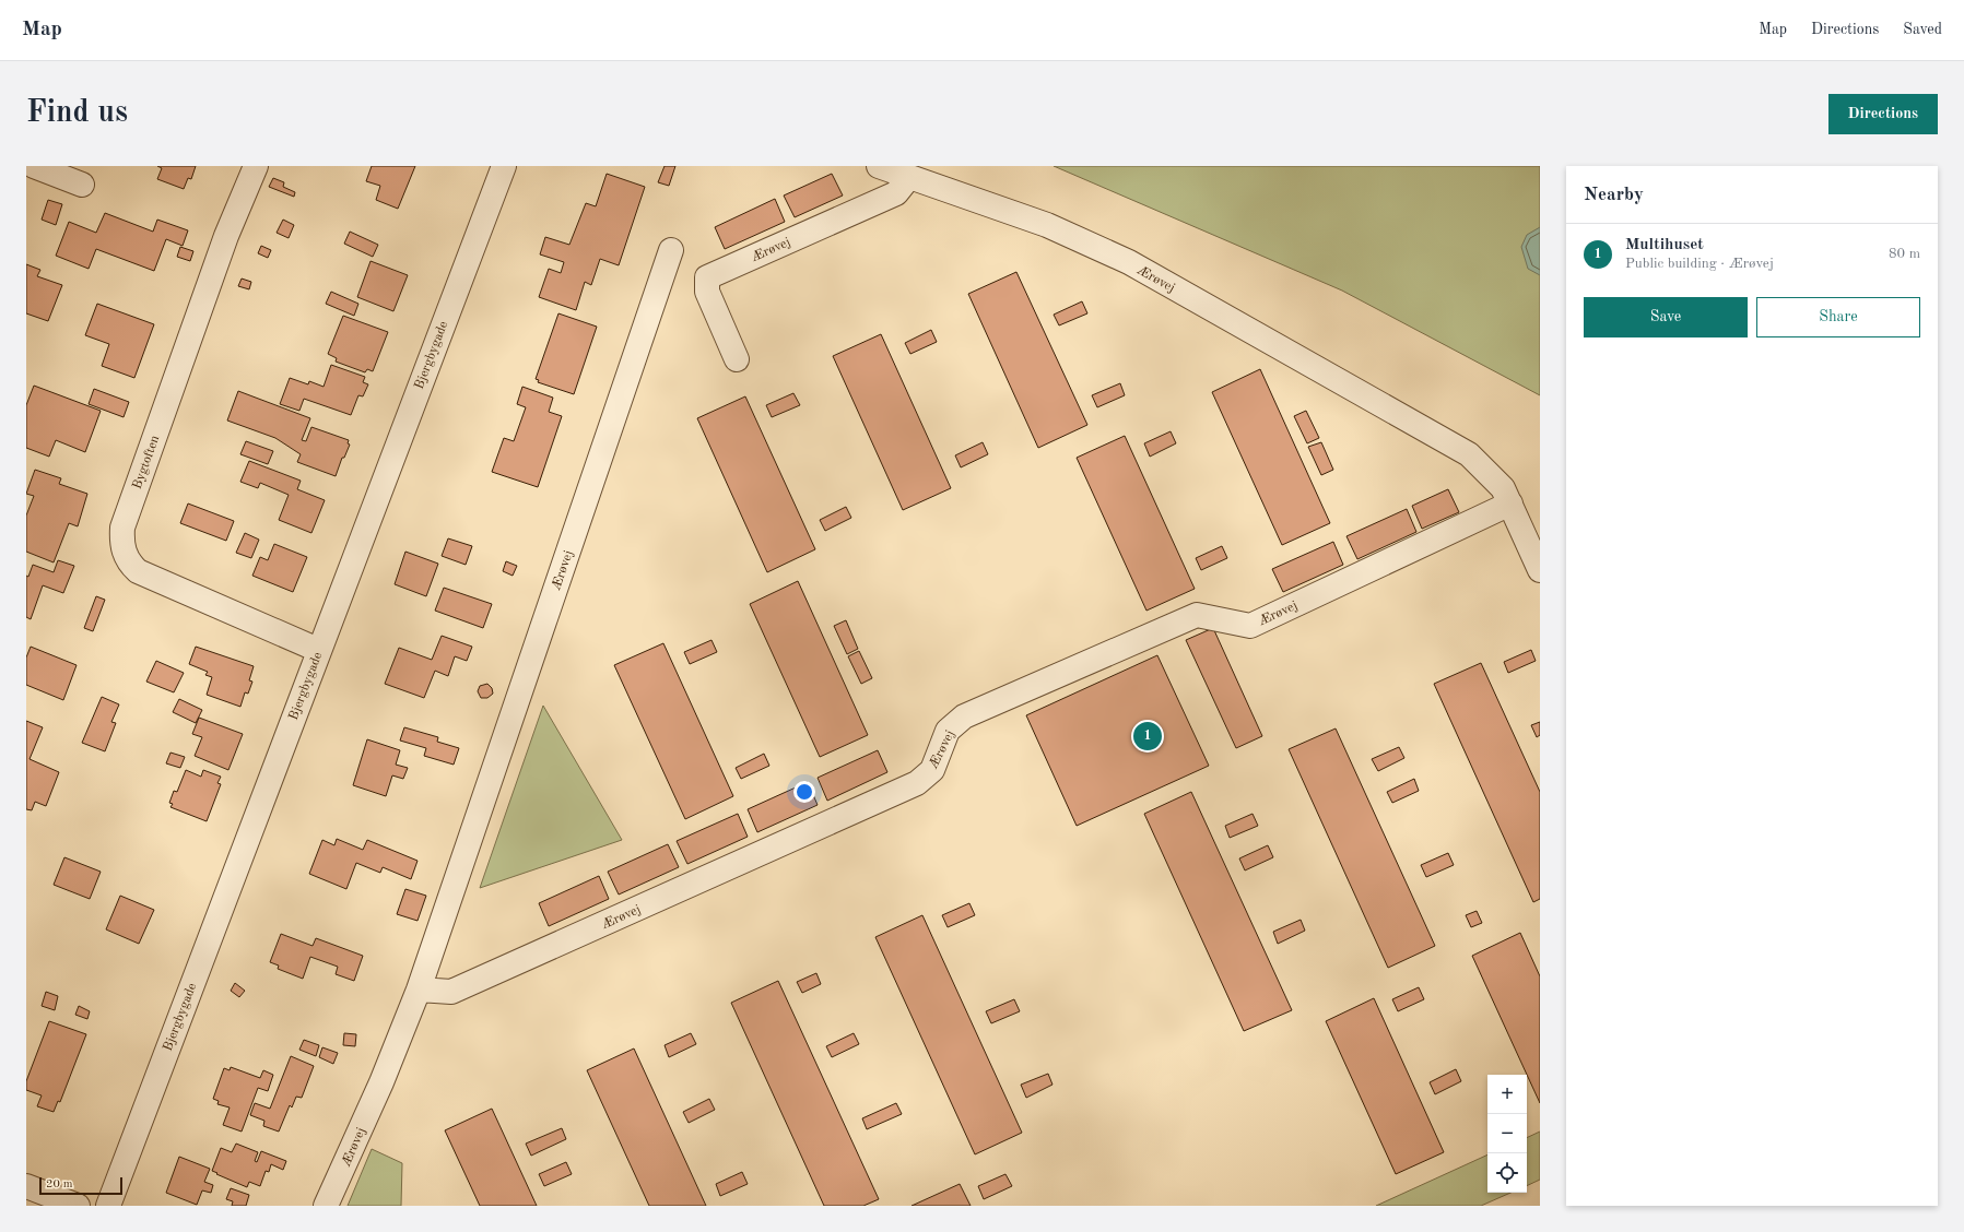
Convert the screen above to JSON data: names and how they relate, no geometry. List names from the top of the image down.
{
  "streets": {
    "street": ["Ærøvej", "Bjergbygade", "Bygtoften"]
  },
  "crossings": [
    ["Bjergbygade", "Bygtoften"]
  ],
  "scale_bar": "20 m",
  "page": {
    "header": "Map",
    "nav": ["Map", "Directions", "Saved"],
    "buttons": [
      "Directions",
      ["Save", "Share"]
    ],
    "title": "Find us",
    "heading": "Nearby",
    "list": [
      {
        "mark": "1",
        "name": "Multihuset",
        "note": "Public building · Ærøvej",
        "value": "80 m"
      }
    ],
    "pins": "1",
    "map_buttons": ["+", "−"],
    "scale": "20 m"
  }
}
